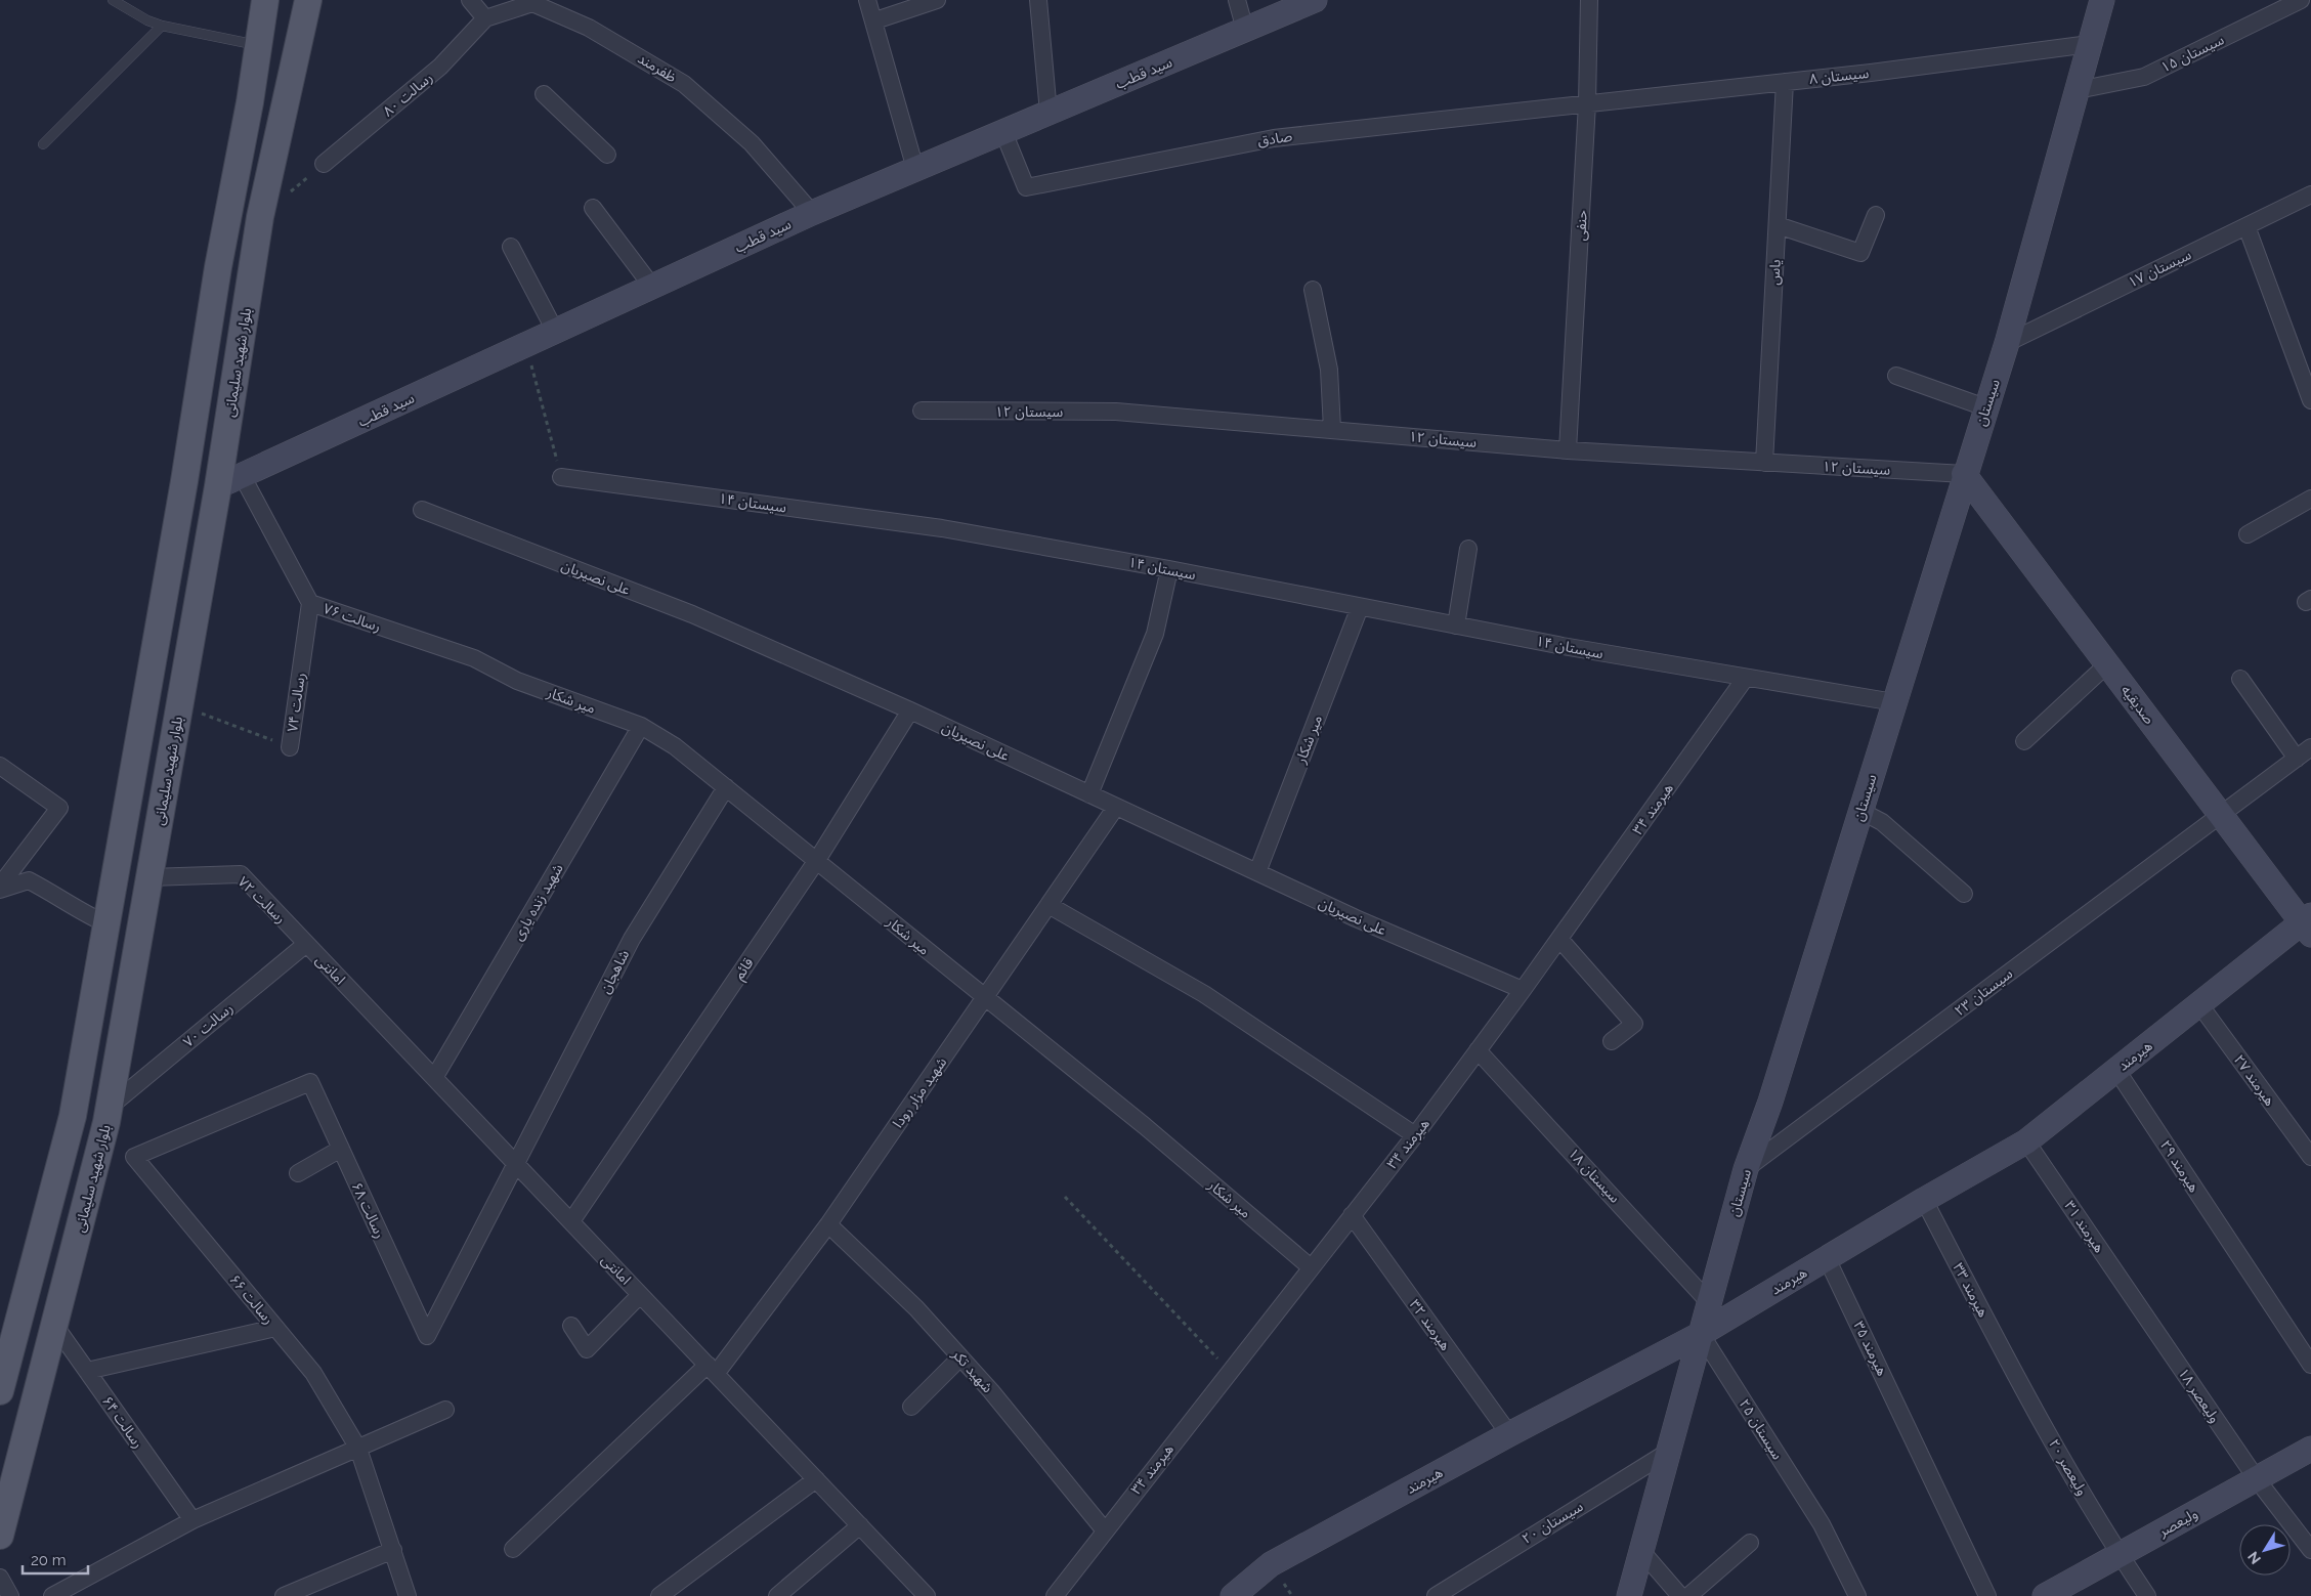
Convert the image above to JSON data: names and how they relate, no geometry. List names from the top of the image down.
{
  "streets": {
    "main road": ["بلوار شهید سلیمانی"],
    "street": [
      "سیستان ۱۵",
      "ظفرمند",
      "سید قطب",
      "سیستان ۸",
      "رسالت ۸۰",
      "صادق",
      "حنفی",
      "سیستان ۱۷",
      "یاس",
      "سیستان",
      "سیستان ۱۲",
      "سیستان ۱۴",
      "علی نصیریان",
      "رسالت ۷۶",
      "میر شکار",
      "رسالت ۷۴",
      "صدیقیه",
      "هیرمند ۳۴",
      "رسالت ۷۲",
      "شهید زنده یاری",
      "قائم",
      "امانتی",
      "شاهجان",
      "سیستان ۲۳",
      "رسالت ۷۰",
      "هیرمند",
      "هیرمند ۲۷",
      "شهید مزار رودا",
      "هیرمند ۲۹",
      "سیستان ۱۸",
      "رسالت ۶۸",
      "هیرمند ۳۱",
      "هیرمند ۳۳",
      "رسالت ۶۶",
      "هیرمند ۳۲",
      "هیرمند ۳۵",
      "شهید تکر",
      "ولیعصر ۱۸",
      "رسالت ۶۴",
      "سیستان ۲۵",
      "ولیعصر ۲۰",
      "سیستان ۲۰",
      "ولیعصر"
    ]
  },
  "crossings": [
    ["سیستان ۱۵", "سیستان"],
    ["ظفرمند", "سید قطب"],
    ["ظفرمند", "رسالت ۸۰"],
    ["سید قطب", "صادق"],
    ["سید قطب", "بلوار شهید سلیمانی"],
    ["سید قطب", "رسالت ۷۶"],
    ["سیستان ۸", "صادق"],
    ["سیستان ۸", "حنفی"],
    ["سیستان ۸", "یاس"],
    ["سیستان ۸", "سیستان"],
    ["صادق", "حنفی"],
    ["حنفی", "سیستان ۱۲"],
    ["سیستان ۱۷", "سیستان"],
    ["یاس", "سیستان ۱۲"],
    ["بلوار شهید سلیمانی", "رسالت ۷۴"],
    ["بلوار شهید سلیمانی", "رسالت ۷۲"],
    ["بلوار شهید سلیمانی", "رسالت ۷۰"],
    ["بلوار شهید سلیمانی", "رسالت ۶۴"],
    ["سیستان", "سیستان ۱۲"],
    ["سیستان", "سیستان ۱۴"],
    ["سیستان", "صدیقیه"],
    ["سیستان", "سیستان ۲۳"],
    ["سیستان", "هیرمند"],
    ["سیستان", "سیستان ۱۸"],
    ["سیستان", "سیستان ۲۵"],
    ["سیستان", "سیستان ۲۰"],
    ["سیستان ۱۲", "صدیقیه"],
    ["سیستان ۱۴", "میر شکار"],
    ["سیستان ۱۴", "هیرمند ۳۴"],
    ["علی نصیریان", "میر شکار"],
    ["علی نصیریان", "هیرمند ۳۴"],
    ["علی نصیریان", "قائم"],
    ["علی نصیریان", "شهید مزار رودا"],
    ["رسالت ۷۶", "میر شکار"],
    ["رسالت ۷۶", "رسالت ۷۴"],
    ["میر شکار", "هیرمند ۳۴"],
    ["میر شکار", "شهید زنده یاری"],
    ["میر شکار", "قائم"],
    ["میر شکار", "شاهجان"],
    ["میر شکار", "شهید مزار رودا"],
    ["صدیقیه", "سیستان ۲۳"],
    ["صدیقیه", "هیرمند"],
    ["هیرمند ۳۴", "سیستان ۱۸"],
    ["هیرمند ۳۴", "هیرمند ۳۲"],
    ["هیرمند ۳۴", "شهید تکر"],
    ["رسالت ۷۲", "امانتی"],
    ["رسالت ۷۲", "رسالت ۷۰"],
    ["شهید زنده یاری", "امانتی"],
    ["قائم", "امانتی"],
    ["امانتی", "شاهجان"],
    ["امانتی", "رسالت ۷۰"],
    ["امانتی", "شهید مزار رودا"],
    ["امانتی", "رسالت ۶۸"],
    ["شاهجان", "رسالت ۶۸"],
    ["هیرمند", "هیرمند ۲۷"],
    ["هیرمند", "هیرمند ۲۹"],
    ["هیرمند", "هیرمند ۳۱"],
    ["هیرمند", "هیرمند ۳۳"],
    ["هیرمند", "هیرمند ۳۲"],
    ["هیرمند", "هیرمند ۳۵"],
    ["هیرمند", "سیستان ۲۵"],
    ["شهید مزار رودا", "شهید تکر"],
    ["رسالت ۶۸", "رسالت ۶۶"],
    ["هیرمند ۳۱", "ولیعصر ۱۸"],
    ["هیرمند ۳۳", "ولیعصر ۲۰"],
    ["ولیعصر ۱۸", "ولیعصر"],
    ["ولیعصر ۲۰", "ولیعصر"]
  ],
  "scale_bar": "20 m",
  "north": "bottom left"
}
